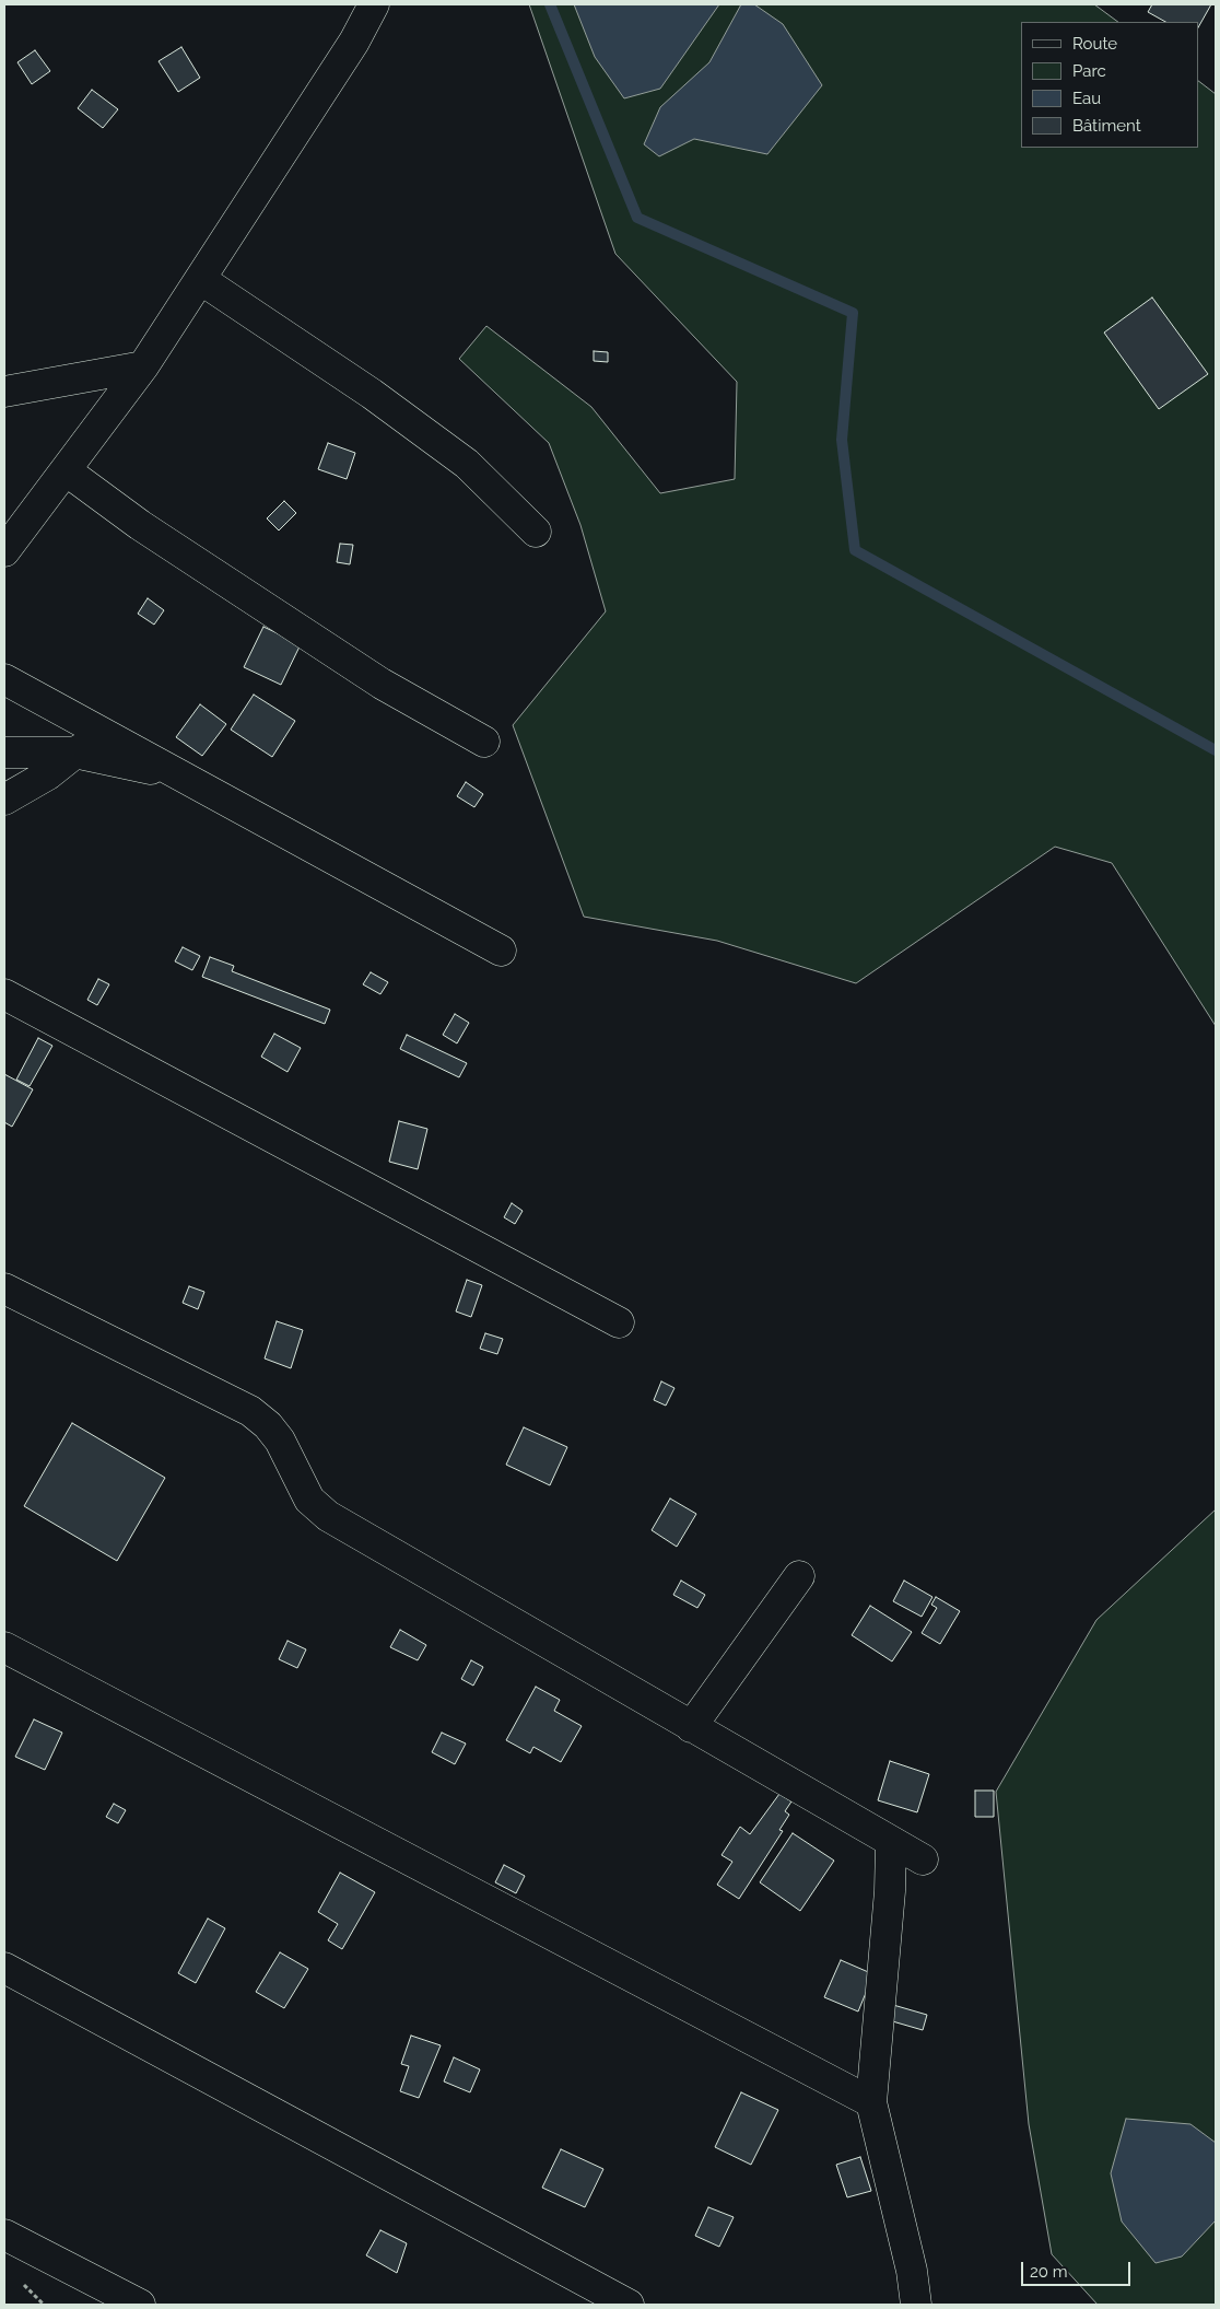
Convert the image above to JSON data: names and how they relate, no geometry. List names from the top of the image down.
{
  "legend": [
    "Route",
    "Parc",
    "Eau",
    "Bâtiment"
  ],
  "scale_bar": "20 m"
}
